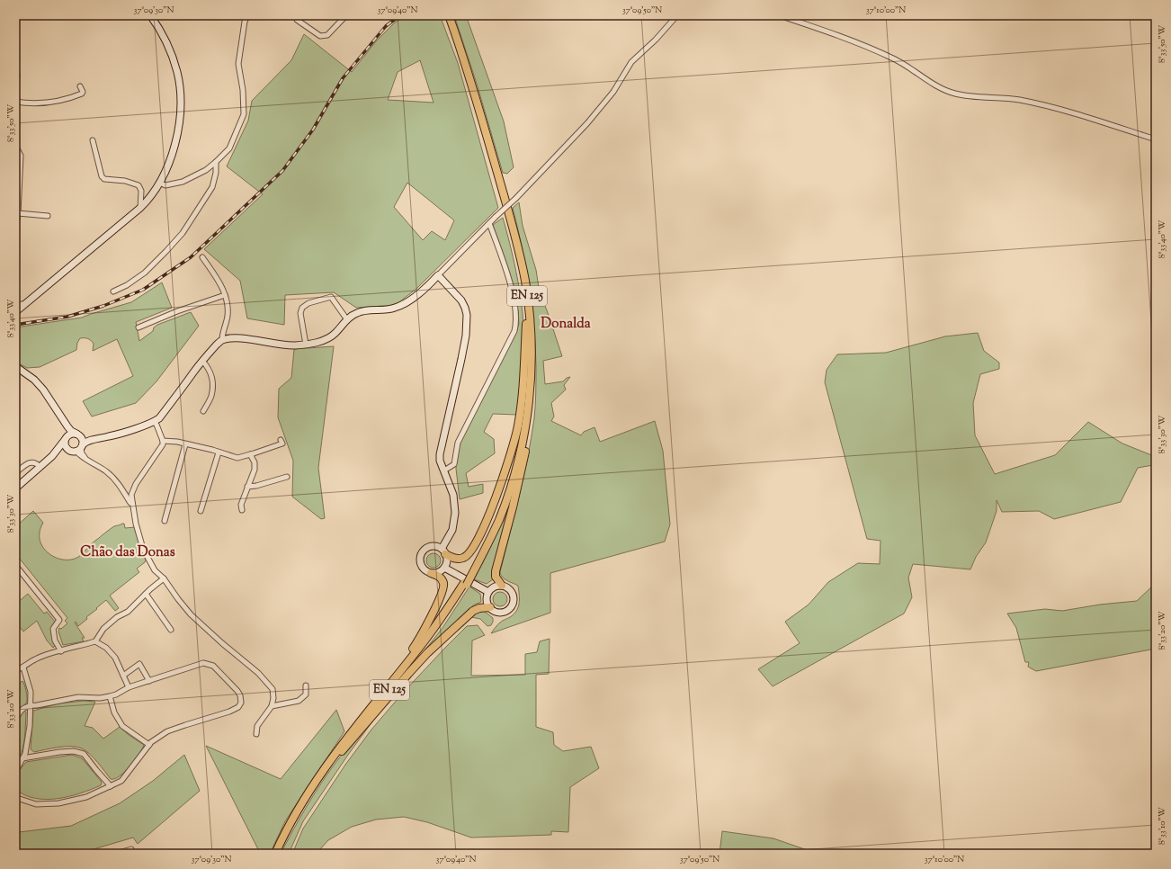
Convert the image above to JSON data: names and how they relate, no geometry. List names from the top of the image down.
{
  "streets": {
    "main road": ["EN 125"]
  },
  "districts": ["Donalda", "Chão das Donas"],
  "coordinates": [
    "37°09'30\"N",
    "37°09'40\"N",
    "37°09'50\"N",
    "37°10'00\"N",
    "8°33'50\"W",
    "8°33'40\"W",
    "8°33'30\"W",
    "8°33'20\"W",
    "8°33'10\"W"
  ]
}
